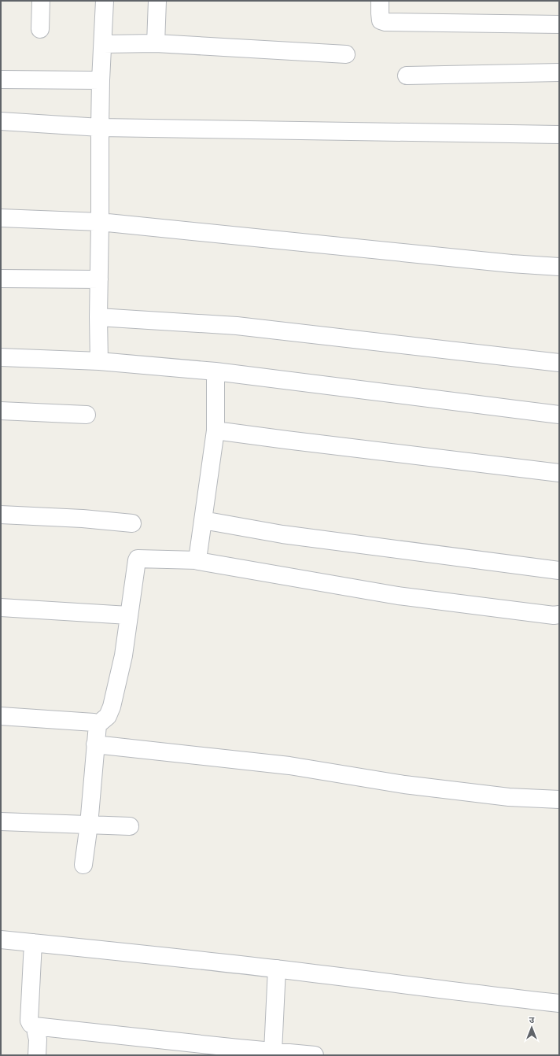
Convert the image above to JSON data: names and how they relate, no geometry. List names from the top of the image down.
{
  "north": "top"
}
